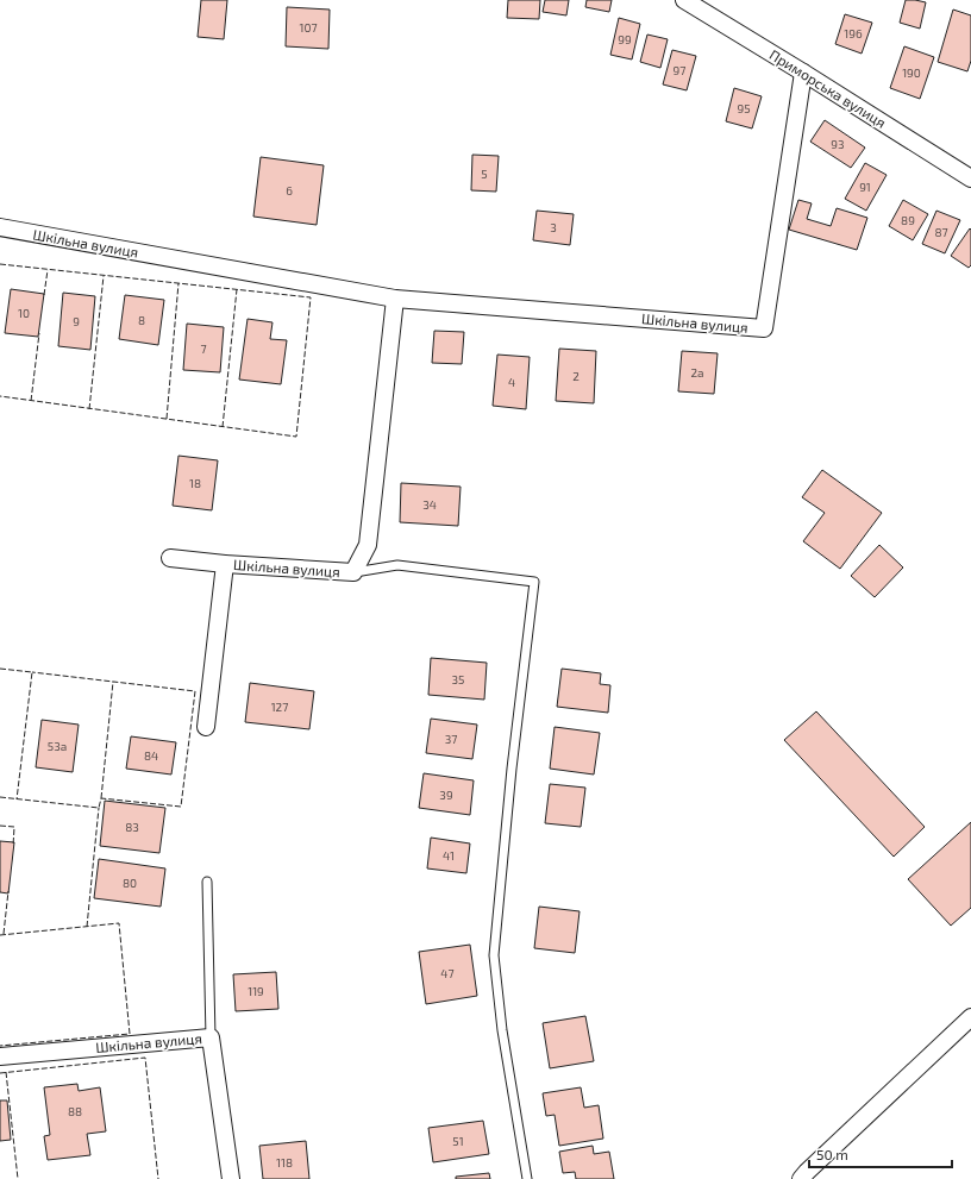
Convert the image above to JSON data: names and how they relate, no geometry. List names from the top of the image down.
{
  "streets": {
    "street": ["Приморська вулиця", "Шкільна вулиця"]
  },
  "crossings": [
    ["Приморська вулиця", "Шкільна вулиця"]
  ],
  "house_numbers": [
    "107",
    "196",
    "99",
    "97",
    "190",
    "95",
    "93",
    "5",
    "91",
    "6",
    "89",
    "3",
    "87",
    "10",
    "8",
    "9",
    "7",
    "2а",
    "2",
    "4",
    "18",
    "34",
    "35",
    "127",
    "37",
    "53а",
    "84",
    "39",
    "83",
    "41",
    "80",
    "47",
    "119",
    "88",
    "51",
    "118"
  ],
  "scale_bar": "50 m"
}
